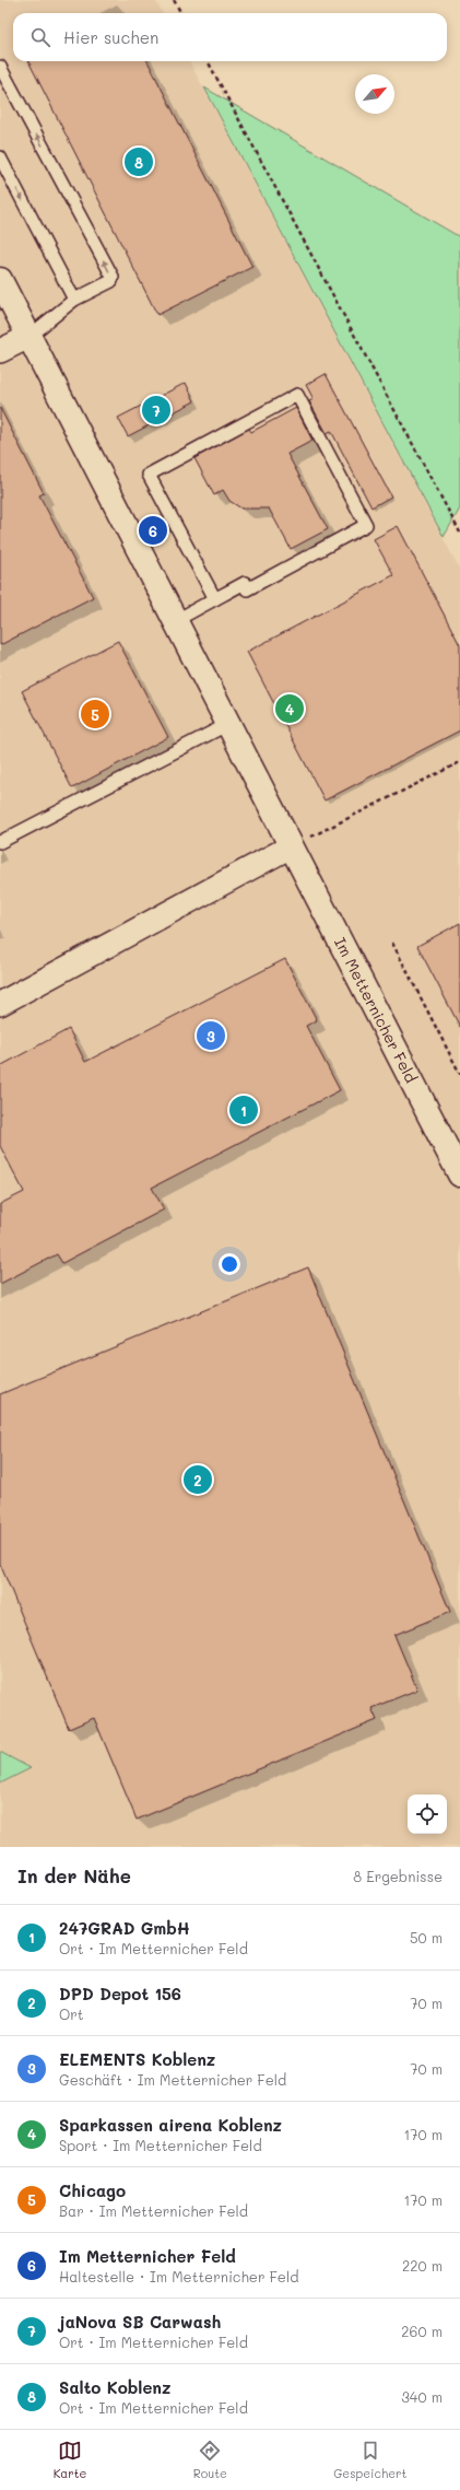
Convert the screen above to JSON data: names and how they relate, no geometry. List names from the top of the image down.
{
  "streets": {
    "street": ["Im Metternicher Feld"]
  },
  "north": "top right",
  "page": {
    "search": "Hier suchen",
    "pins": [
      "8",
      "7",
      "6",
      "4",
      "5",
      "3",
      "1",
      "2"
    ],
    "heading": ["In der Nähe", "8 Ergebnisse"],
    "list": [
      {
        "mark": "1",
        "name": "247GRAD GmbH",
        "note": "Ort · Im Metternicher Feld",
        "value": "50 m"
      },
      {
        "mark": "2",
        "name": "DPD Depot 156",
        "note": "Ort",
        "value": "70 m"
      },
      {
        "mark": "3",
        "name": "ELEMENTS Koblenz",
        "note": "Geschäft · Im Metternicher Feld",
        "value": "70 m"
      },
      {
        "mark": "4",
        "name": "Sparkassen airena Koblenz",
        "note": "Sport · Im Metternicher Feld",
        "value": "170 m"
      },
      {
        "mark": "5",
        "name": "Chicago",
        "note": "Bar · Im Metternicher Feld",
        "value": "170 m"
      },
      {
        "mark": "6",
        "name": "Im Metternicher Feld",
        "note": "Haltestelle · Im Metternicher Feld",
        "value": "220 m"
      },
      {
        "mark": "7",
        "name": "jaNova SB Carwash",
        "note": "Ort · Im Metternicher Feld",
        "value": "260 m"
      },
      {
        "mark": "8",
        "name": "Salto Koblenz",
        "note": "Ort · Im Metternicher Feld",
        "value": "340 m"
      }
    ],
    "nav": ["Karte", "Route", "Gespeichert"]
  }
}
